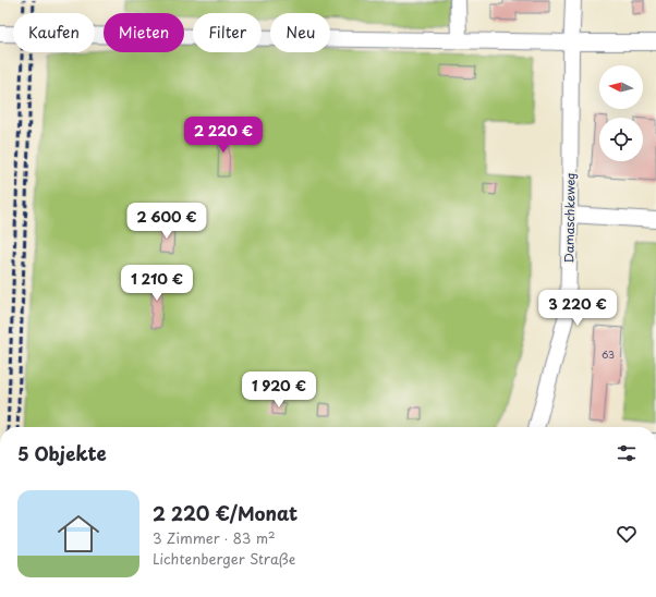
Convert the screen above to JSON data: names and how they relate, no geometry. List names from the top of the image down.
{
  "streets": {
    "street": ["Damaschkeweg"]
  },
  "house_numbers": ["63"],
  "north": "left",
  "page": {
    "chip": [
      "Kaufen",
      "Mieten",
      "Filter",
      "Neu"
    ],
    "price": [
      "2 220 €",
      "2 600 €",
      "1 210 €",
      "3 220 €",
      "1 920 €"
    ],
    "heading": "5 Objekte",
    "list": [
      {
        "name": "2 220 €/Monat",
        "note": "3 Zimmer · 83 m² · Lichtenberger Straße"
      }
    ]
  }
}
